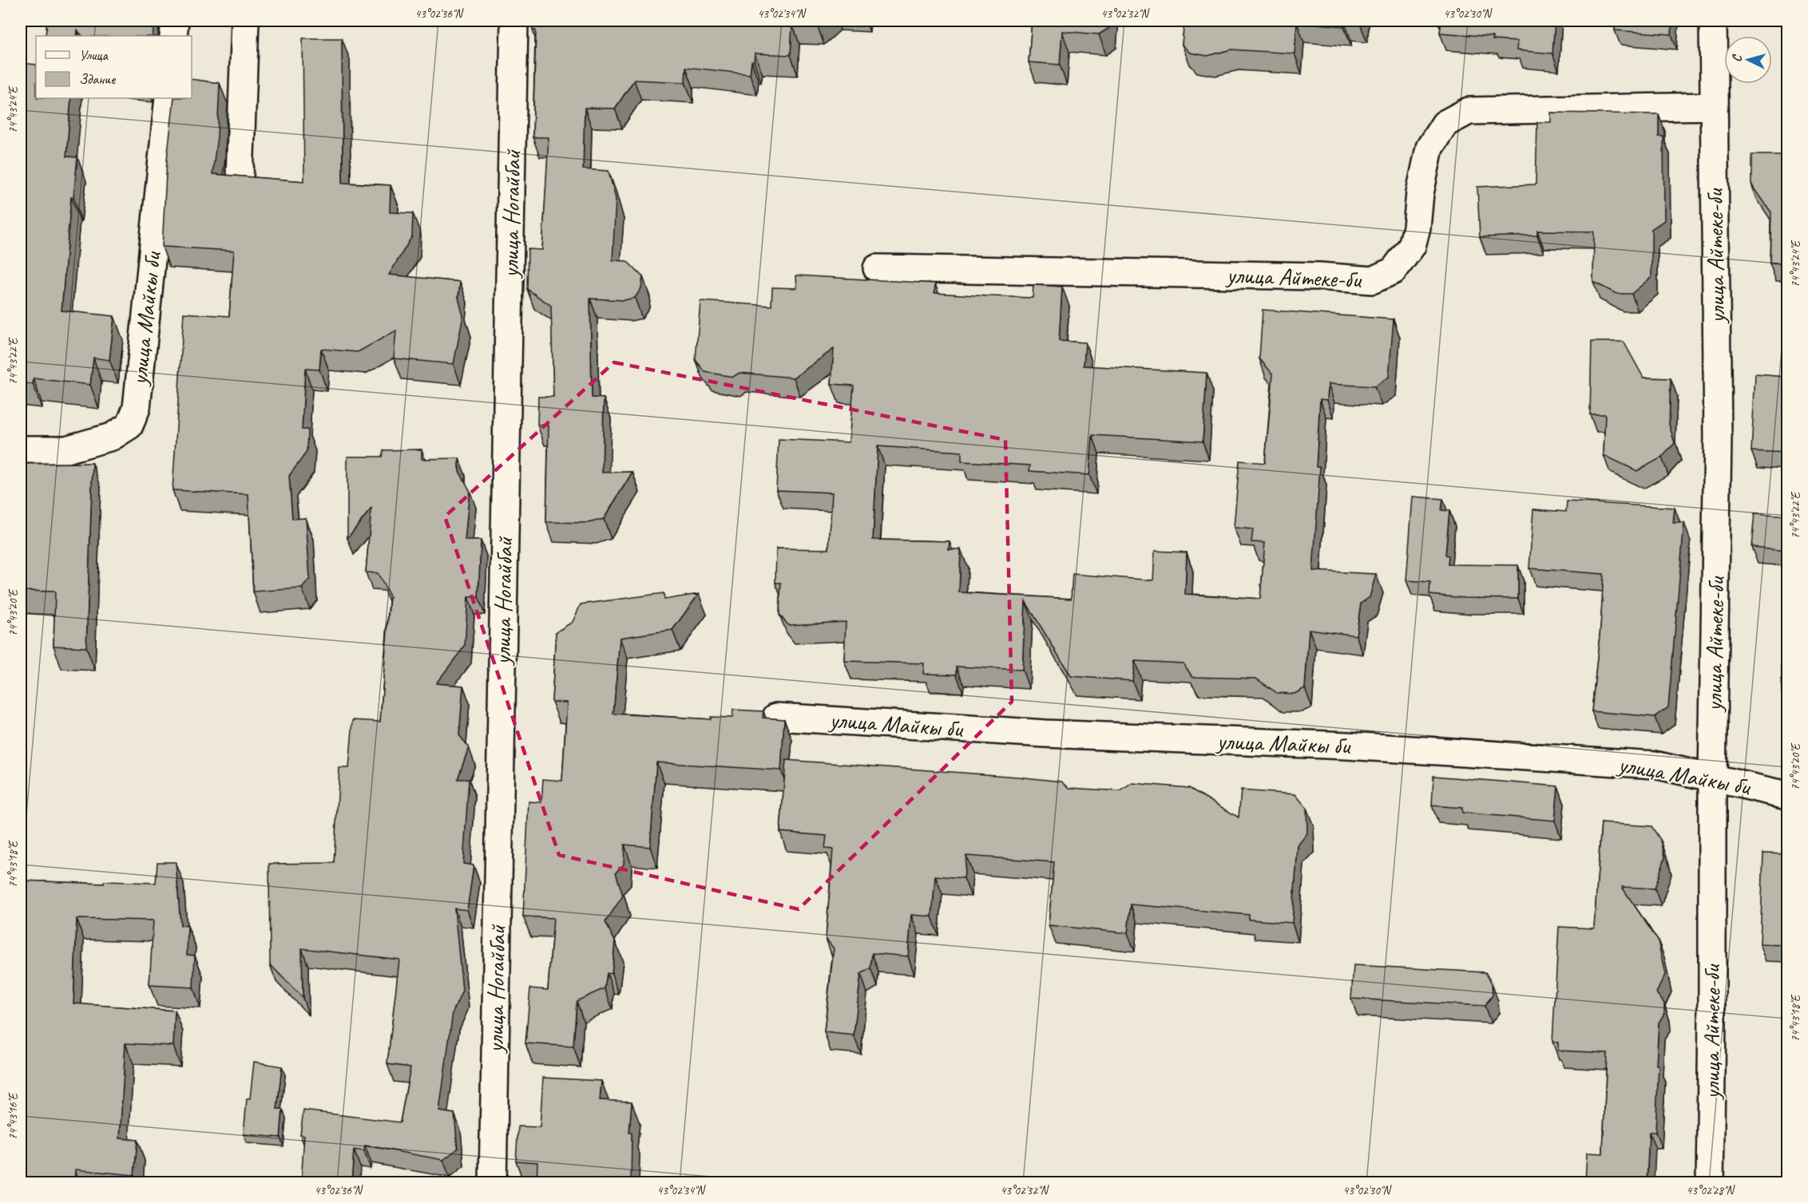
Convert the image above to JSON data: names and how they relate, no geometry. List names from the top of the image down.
{
  "streets": {
    "street": ["улица Ногайбай", "улица Айтеке-би", "улица Майкы би"]
  },
  "crossings": [
    ["улица Айтеке-би", "улица Майкы би"]
  ],
  "legend": ["Улица", "Здание"],
  "north": "left",
  "coordinates": [
    "43°02'36\"N",
    "43°02'34\"N",
    "43°02'32\"N",
    "43°02'30\"N",
    "74°43'24\"E",
    "74°43'22\"E",
    "74°43'20\"E",
    "74°43'18\"E",
    "74°43'16\"E",
    "43°02'28\"N"
  ]
}
